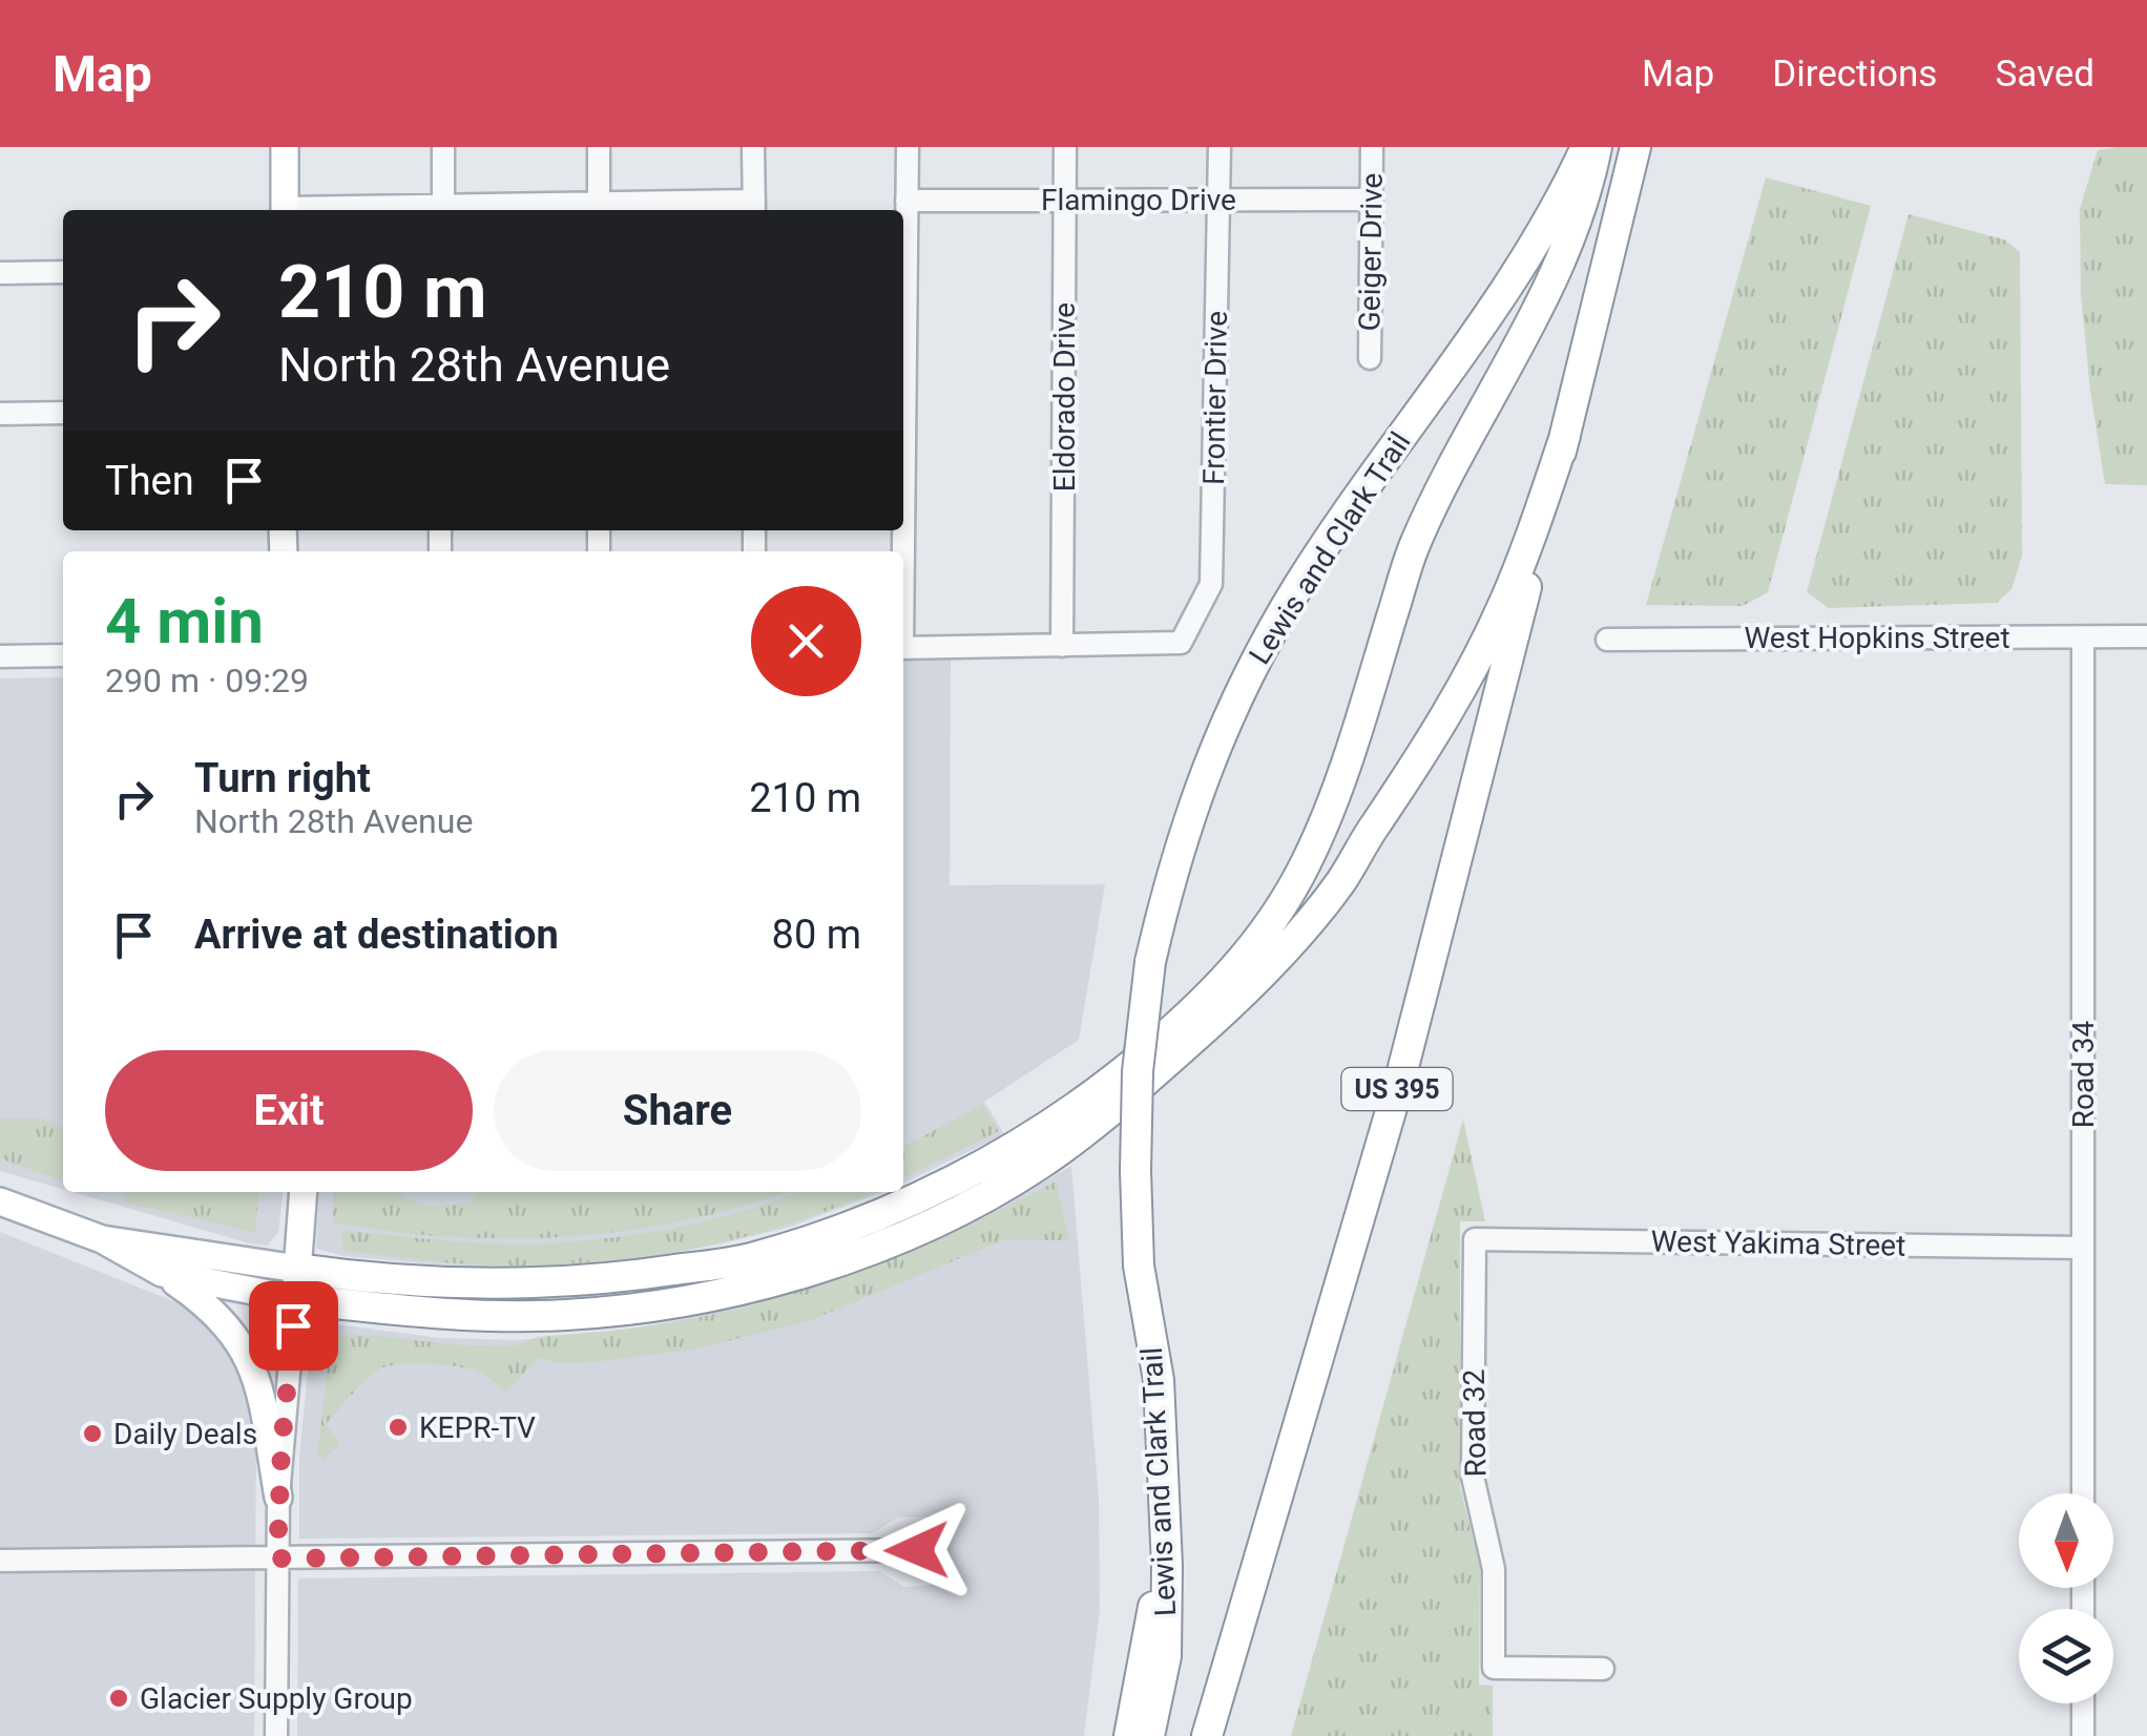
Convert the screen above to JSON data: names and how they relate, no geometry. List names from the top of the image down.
{
  "streets": {
    "highway": ["Lewis and Clark Trail", "US 395"],
    "street": [
      "Flamingo Drive",
      "Geiger Drive",
      "Eldorado Drive",
      "Frontier Drive",
      "West Hopkins Street",
      "Road 34",
      "West Yakima Street",
      "Road 32"
    ]
  },
  "crossings": [
    ["Flamingo Drive", "Geiger Drive"],
    ["Flamingo Drive", "Eldorado Drive"],
    ["Flamingo Drive", "Frontier Drive"],
    ["Eldorado Drive", "Frontier Drive"],
    ["West Hopkins Street", "Road 34"],
    ["Road 34", "West Yakima Street"],
    ["West Yakima Street", "Road 32"]
  ],
  "places": ["KEPR-TV", "Daily Deals", "Glacier Supply Group"],
  "north": "bottom",
  "page": {
    "header": "Map",
    "nav": ["Map", "Directions", "Saved"],
    "turn": ["210 m", "North 28th Avenue"],
    "then": "Then",
    "heading": ["4 min", "290 m · 09:29"],
    "list": [
      {
        "name": "Turn right",
        "note": "North 28th Avenue",
        "value": "210 m"
      },
      {
        "name": "Arrive at destination",
        "value": "80 m"
      }
    ],
    "buttons": ["Exit", "Share"]
  }
}
